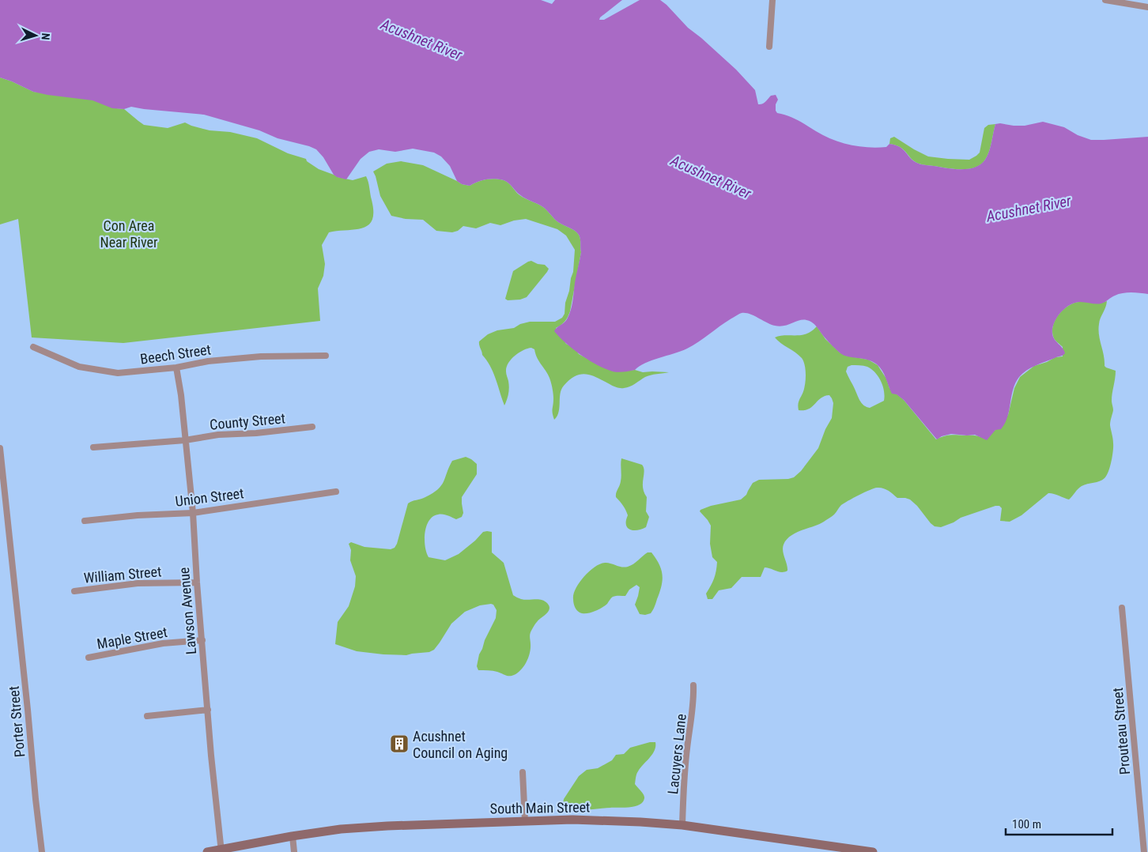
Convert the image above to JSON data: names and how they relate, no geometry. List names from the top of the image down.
{
  "streets": {
    "main road": ["South Main Street"],
    "street": [
      "Beech Street",
      "County Street",
      "Union Street",
      "William Street",
      "Lawson Avenue",
      "Maple Street",
      "Porter Street",
      "Prouteau Street",
      "Lacuyers Lane"
    ]
  },
  "crossings": [
    ["Beech Street", "Lawson Avenue"],
    ["County Street", "Lawson Avenue"],
    ["Union Street", "Lawson Avenue"],
    ["William Street", "Lawson Avenue"],
    ["Lawson Avenue", "Maple Street"],
    ["Lawson Avenue", "South Main Street"],
    ["Lacuyers Lane", "South Main Street"]
  ],
  "water": ["Acushnet River"],
  "parks": ["Con Area Near River"],
  "places": {
    "building": ["Acushnet Council on Aging"]
  },
  "scale_bar": "100 m",
  "north": "right"
}
